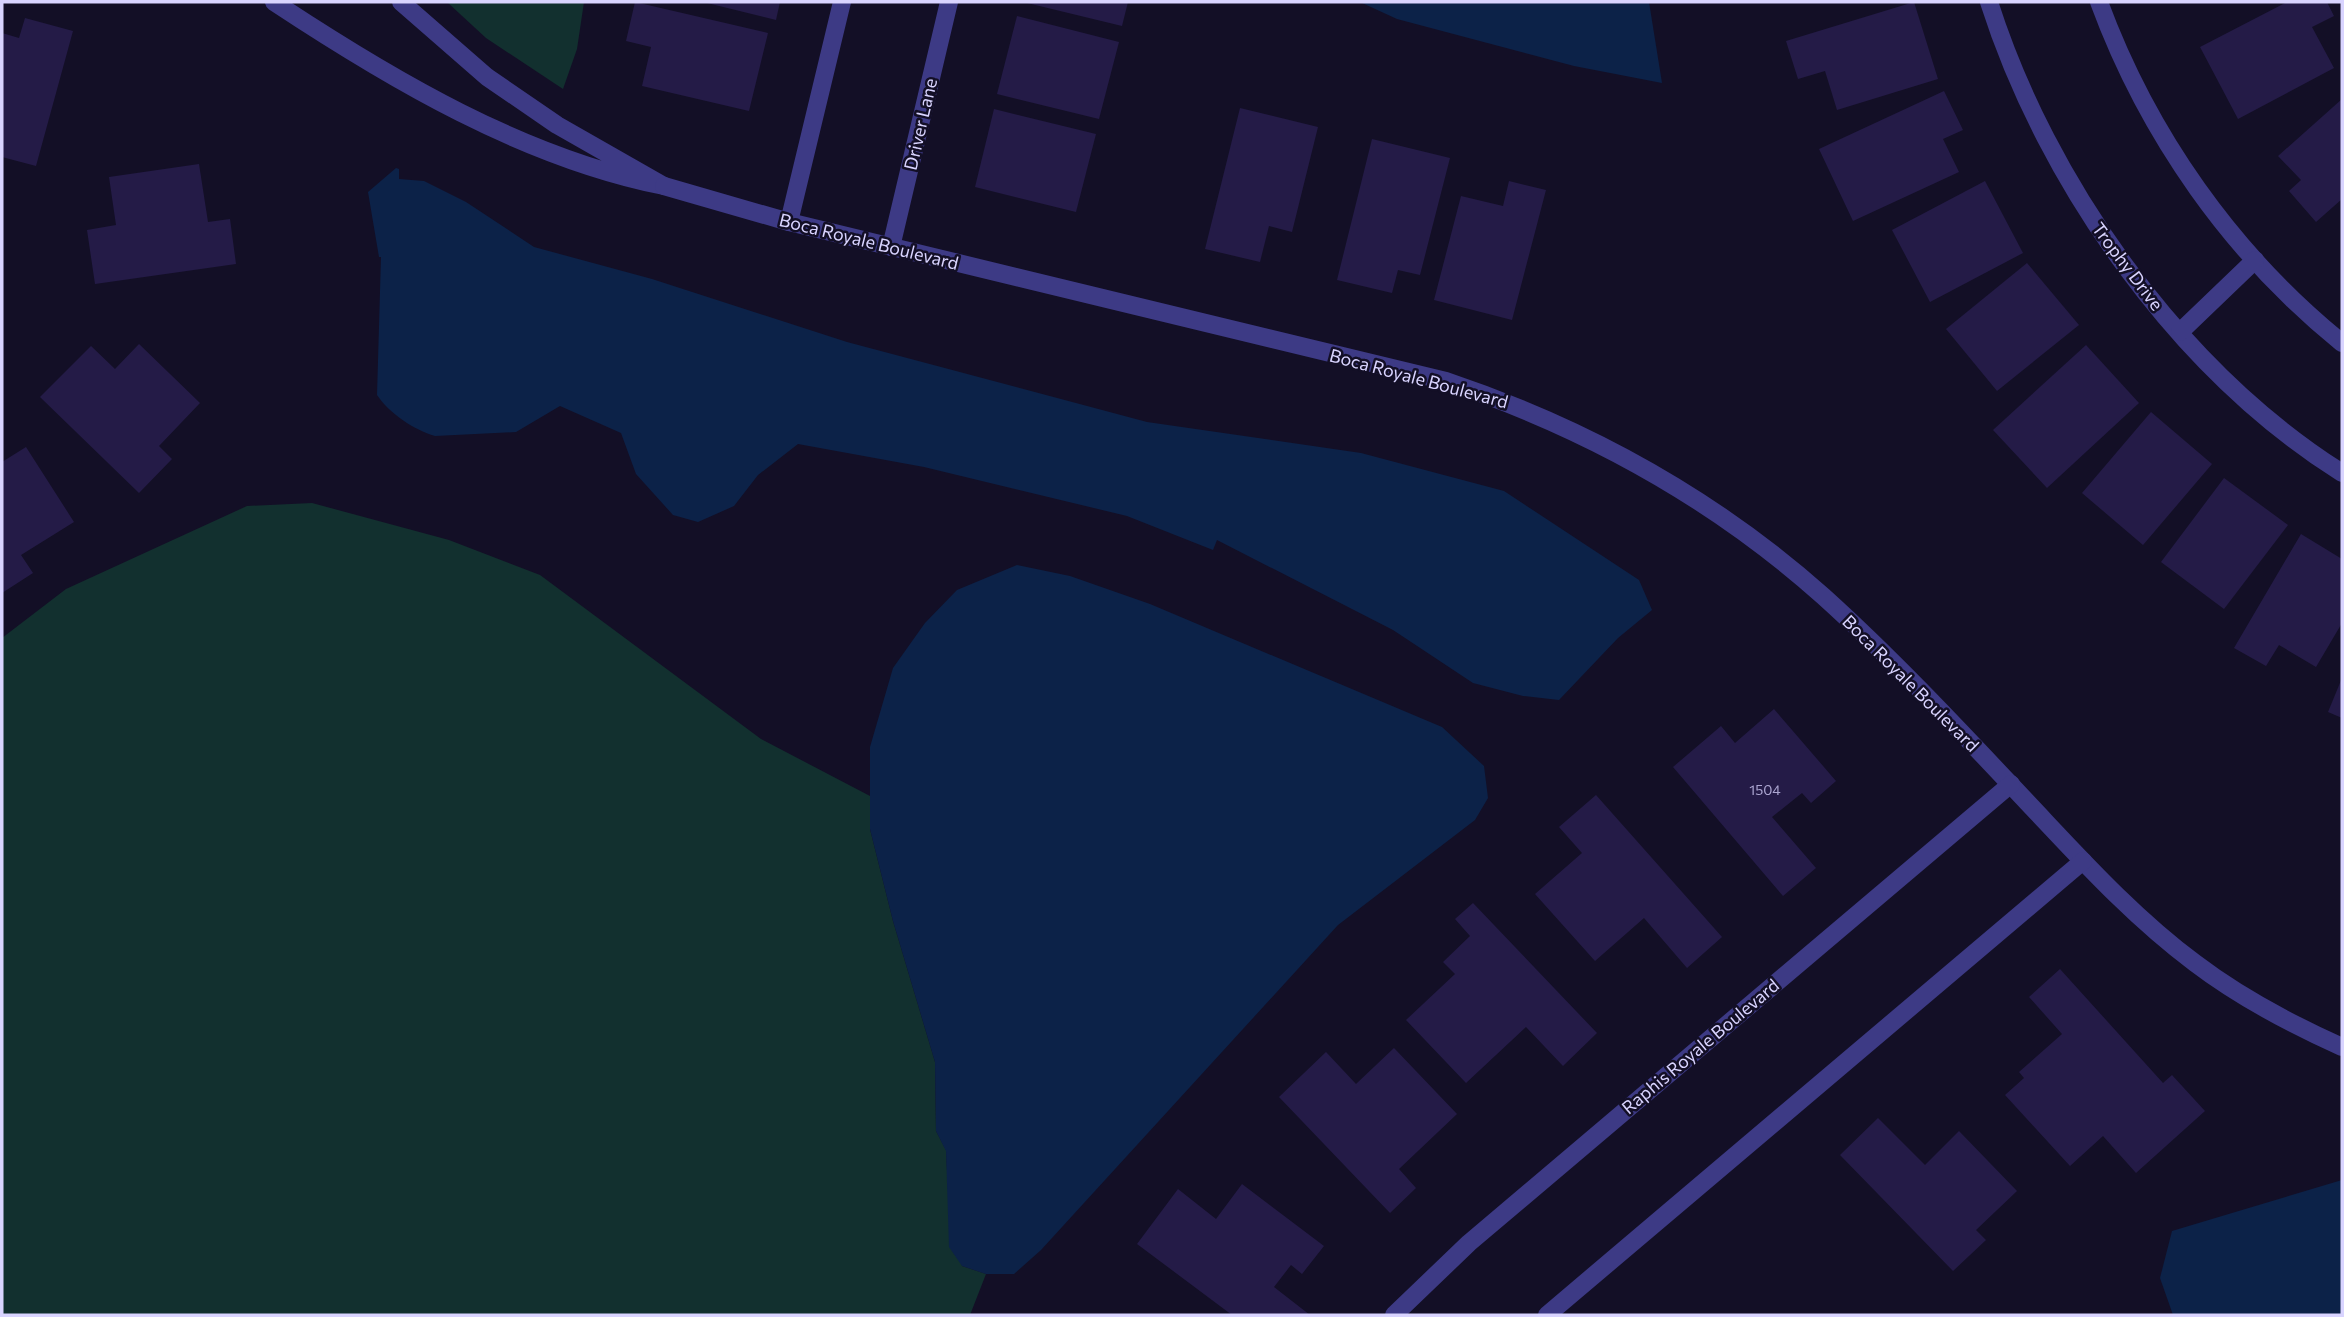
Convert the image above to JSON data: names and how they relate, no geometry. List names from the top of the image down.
{
  "streets": {
    "street": [
      "Driver Lane",
      "Boca Royale Boulevard",
      "Trophy Drive",
      "Raphis Royale Boulevard"
    ]
  },
  "crossings": [
    ["Driver Lane", "Boca Royale Boulevard"],
    ["Boca Royale Boulevard", "Raphis Royale Boulevard"]
  ],
  "house_numbers": ["1504"]
}
